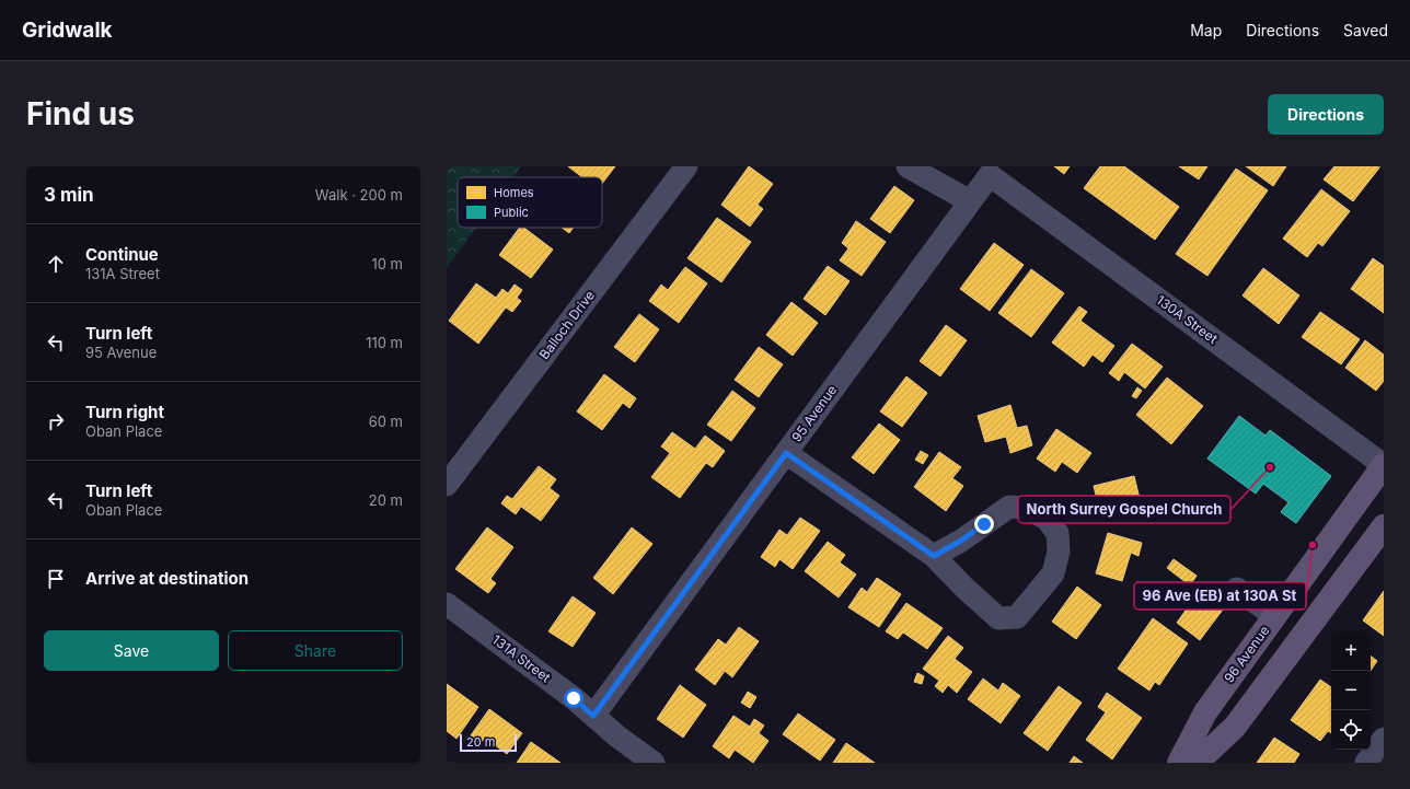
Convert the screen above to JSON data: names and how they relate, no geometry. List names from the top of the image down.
{
  "streets": {
    "main road": ["96 Avenue"],
    "street": [
      "130A Street",
      "Balloch Drive",
      "95 Avenue",
      "131A Street"
    ]
  },
  "crossings": [
    ["130A Street", "95 Avenue"],
    ["130A Street", "96 Avenue"],
    ["95 Avenue", "131A Street"]
  ],
  "places": ["North Surrey Gospel Church", "96 Ave (EB) at 130A St"],
  "legend": ["Homes", "Public"],
  "scale_bar": "20 m",
  "page": {
    "header": "Gridwalk",
    "nav": ["Map", "Directions", "Saved"],
    "buttons": [
      "Directions",
      ["Save", "Share"]
    ],
    "title": "Find us",
    "heading": ["3 min", "Walk · 200 m"],
    "list": [
      ["Continue", "131A Street", "10 m"],
      ["Turn left", "95 Avenue", "110 m"],
      ["Turn right", "Oban Place", "60 m"],
      ["Turn left", "Oban Place", "20 m"],
      "Arrive at destination"
    ],
    "map_buttons": ["+", "−"],
    "scale": "20 m"
  }
}
